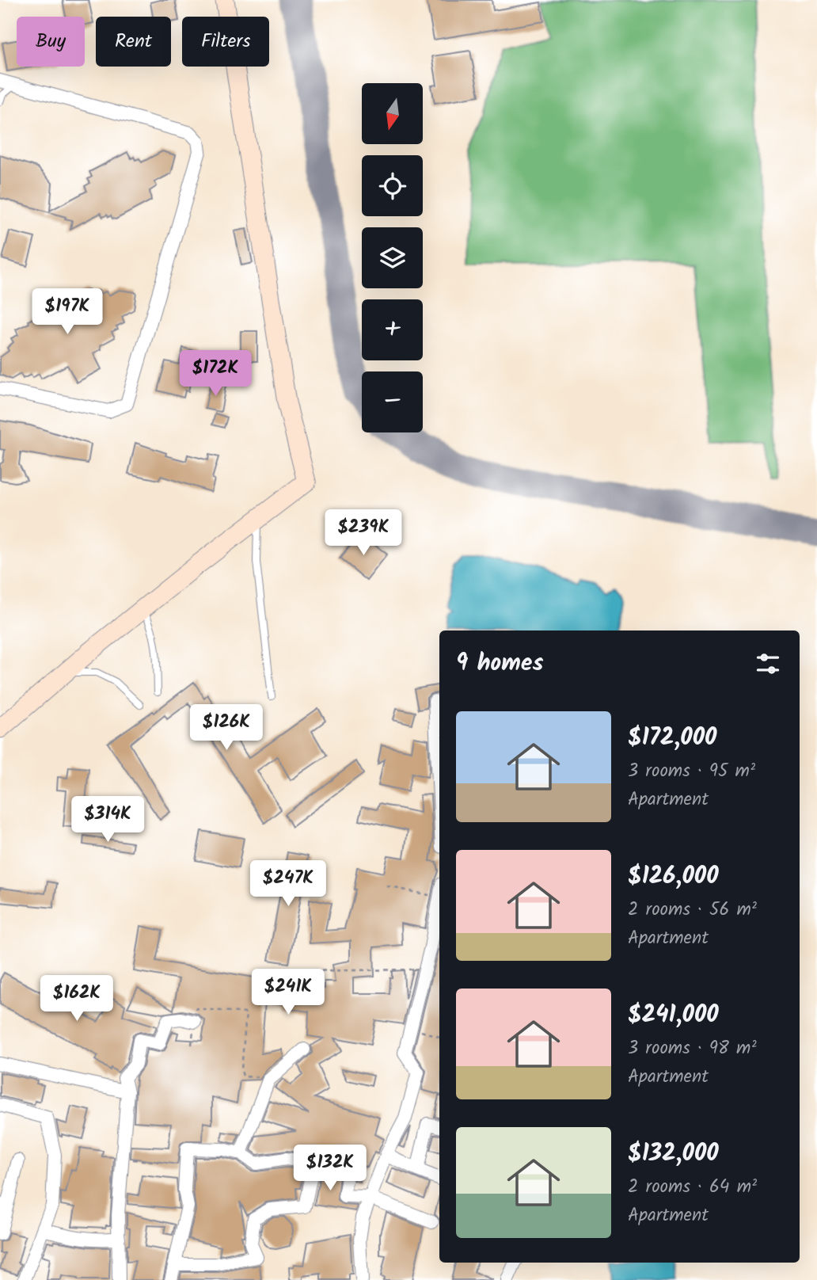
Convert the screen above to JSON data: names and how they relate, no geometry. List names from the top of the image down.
{
  "north": "bottom",
  "page": {
    "chip": ["Buy", "Rent", "Filters"],
    "map_buttons": ["+", "−"],
    "price": [
      "$197K",
      "$172K",
      "$239K",
      "$126K",
      "$314K",
      "$247K",
      "$241K",
      "$162K",
      "$132K"
    ],
    "heading": "9 homes",
    "list": [
      {
        "name": "$172,000",
        "note": "3 rooms · 95 m² · Apartment"
      },
      {
        "name": "$126,000",
        "note": "2 rooms · 56 m² · Apartment"
      },
      {
        "name": "$241,000",
        "note": "3 rooms · 98 m² · Apartment"
      },
      {
        "name": "$132,000",
        "note": "2 rooms · 64 m² · Apartment"
      }
    ]
  }
}
